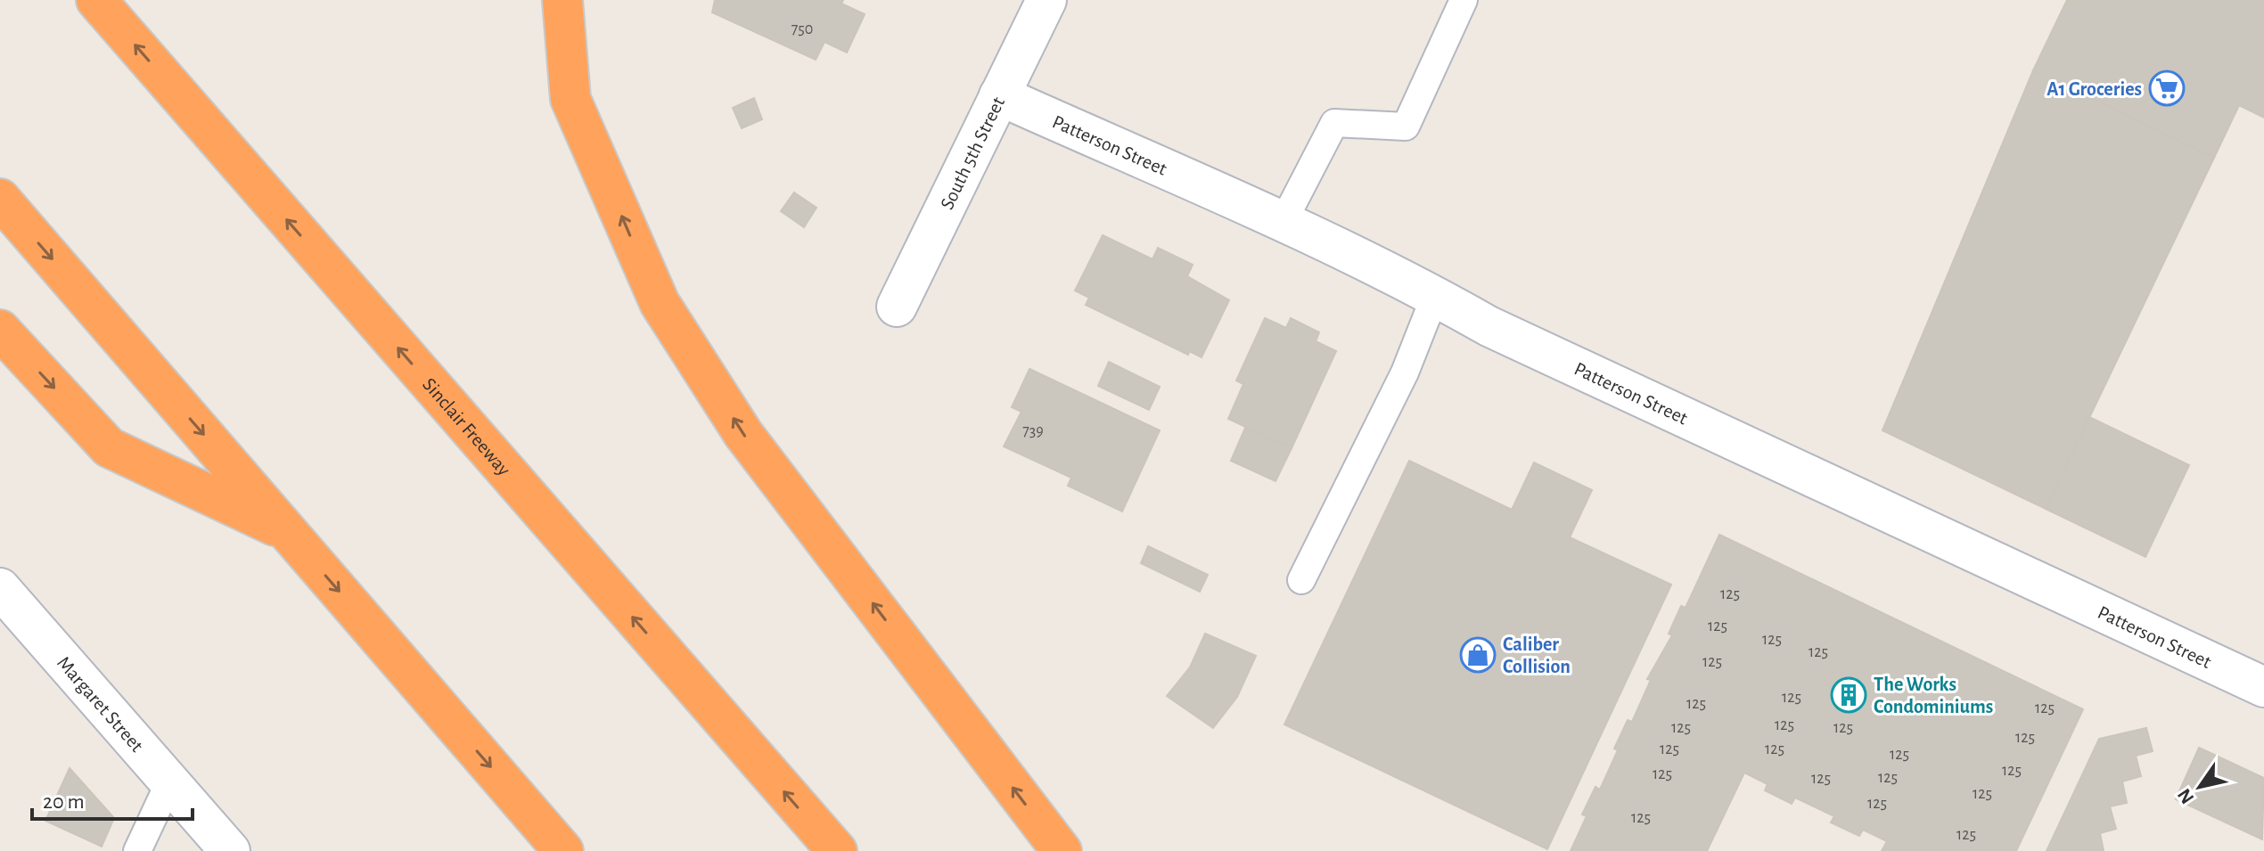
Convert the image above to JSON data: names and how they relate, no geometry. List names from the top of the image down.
{
  "streets": {
    "highway": ["Sinclair Freeway"],
    "street": ["Patterson Street", "South 5th Street", "Margaret Street"]
  },
  "crossings": [
    ["Patterson Street", "South 5th Street"]
  ],
  "places": {
    "supermarket": ["A1 Groceries"],
    "shop": ["Caliber Collision"],
    "building": ["The Works Condominiums"]
  },
  "house_numbers": [
    "750",
    "739",
    "125",
    "125",
    "125",
    "125",
    "125",
    "125",
    "125",
    "125",
    "125",
    "125",
    "125",
    "125",
    "125",
    "125",
    "125",
    "125",
    "125",
    "125",
    "125",
    "125",
    "125",
    "125",
    "125"
  ],
  "scale_bar": "20 m",
  "north": "bottom left"
}
